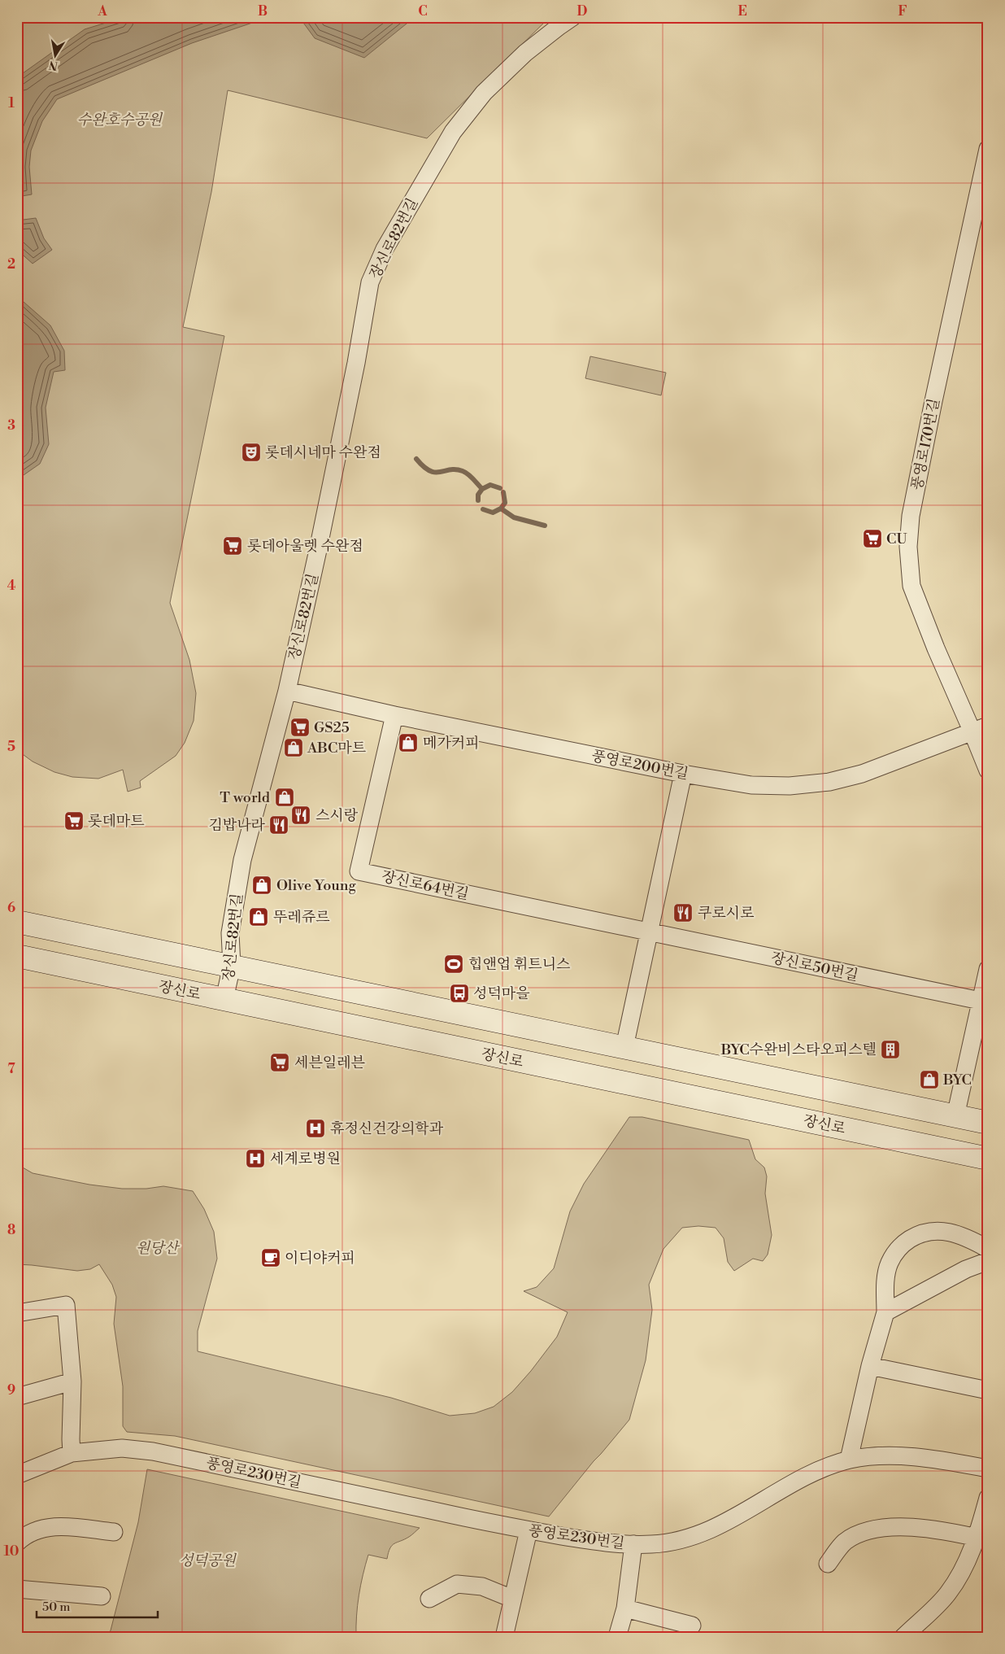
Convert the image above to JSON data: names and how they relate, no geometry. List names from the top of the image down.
{
  "streets": {
    "main road": ["장신로"],
    "street": [
      "장신로82번길",
      "풍영로170번길",
      "풍영로200번길",
      "장신로64번길",
      "장신로50번길",
      "풍영로230번길"
    ]
  },
  "crossings": [
    ["장신로82번길", "풍영로200번길"],
    ["장신로82번길", "장신로"],
    ["풍영로170번길", "풍영로200번길"],
    ["풍영로200번길", "장신로64번길"],
    ["장신로64번길", "장신로50번길"]
  ],
  "parks": ["수완호수공원", "원당산", "성덕공원"],
  "places": {
    "theatre": ["롯데시네마 수완점"],
    "supermarket": [
      "CU",
      "롯데아울렛 수완점",
      "GS25",
      "롯데마트",
      "세븐일레븐"
    ],
    "shop": [
      "메가커피",
      "ABC마트",
      "T world",
      "Olive Young",
      "뚜레쥬르",
      "BYC"
    ],
    "restaurant": ["스시랑", "김밥나라", "쿠로시로"],
    "sports": ["힙앤업 휘트니스"],
    "bus stop": ["성덕마을"],
    "building": ["BYC수완비스타오피스텔"],
    "hospital": ["휴정신건강의학과", "세계로병원"],
    "cafe": ["이디야커피"]
  },
  "scale_bar": "50 m",
  "north": "bottom",
  "grid": {
    "columns": [
      "A",
      "B",
      "C",
      "D",
      "E",
      "F"
    ],
    "rows": [
      "1",
      "2",
      "3",
      "4",
      "5",
      "6",
      "7",
      "8",
      "9",
      "10"
    ]
  }
}
